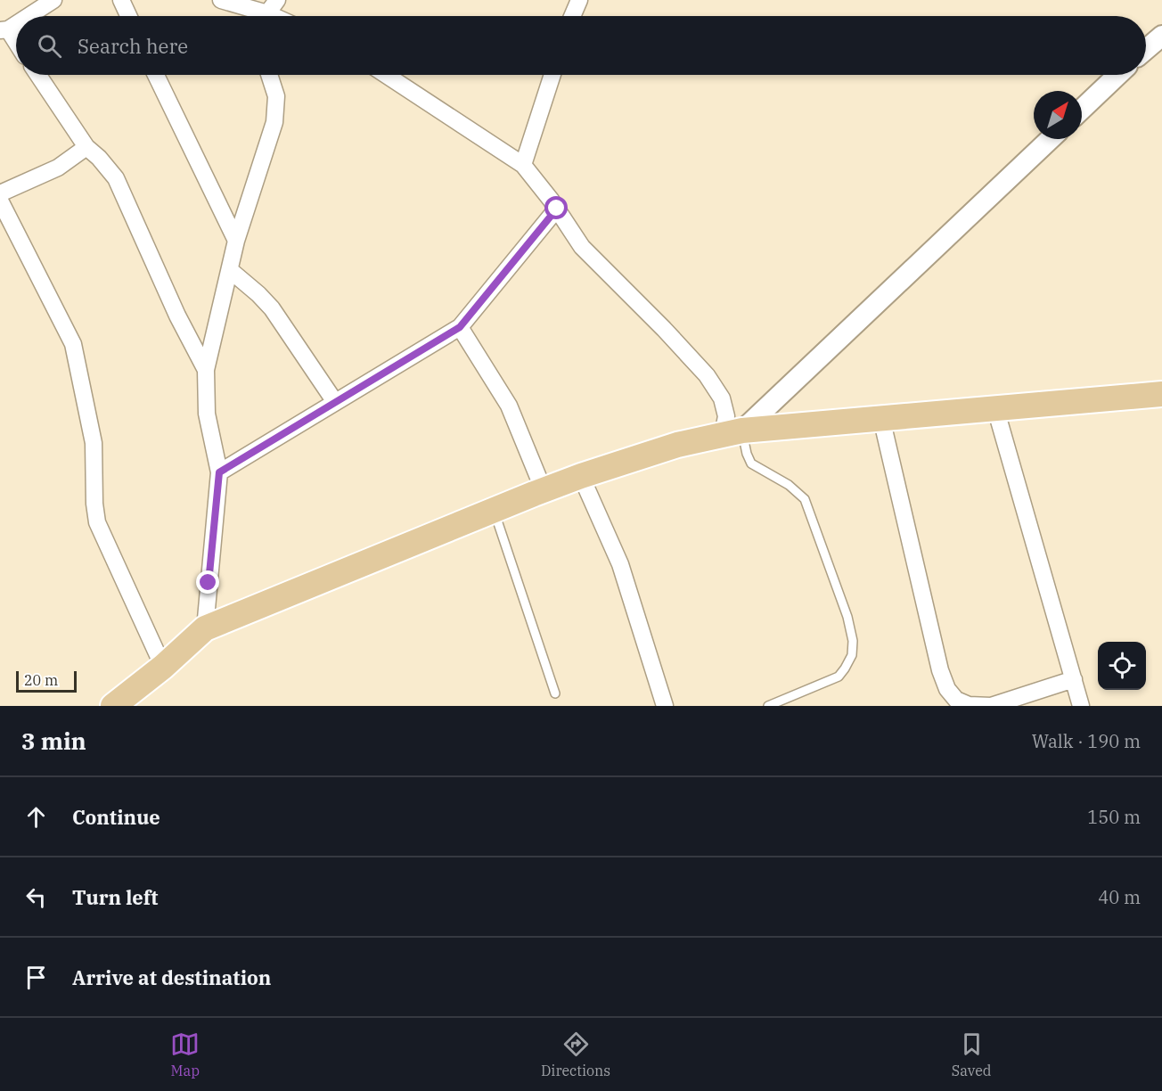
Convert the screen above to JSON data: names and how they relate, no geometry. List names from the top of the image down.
{
  "scale_bar": "20 m",
  "north": "top right",
  "page": {
    "search": "Search here",
    "scale": "20 m",
    "heading": ["3 min", "Walk · 190 m"],
    "list": [
      ["Continue", "150 m"],
      ["Turn left", "40 m"],
      "Arrive at destination"
    ],
    "nav": ["Map", "Directions", "Saved"]
  }
}
